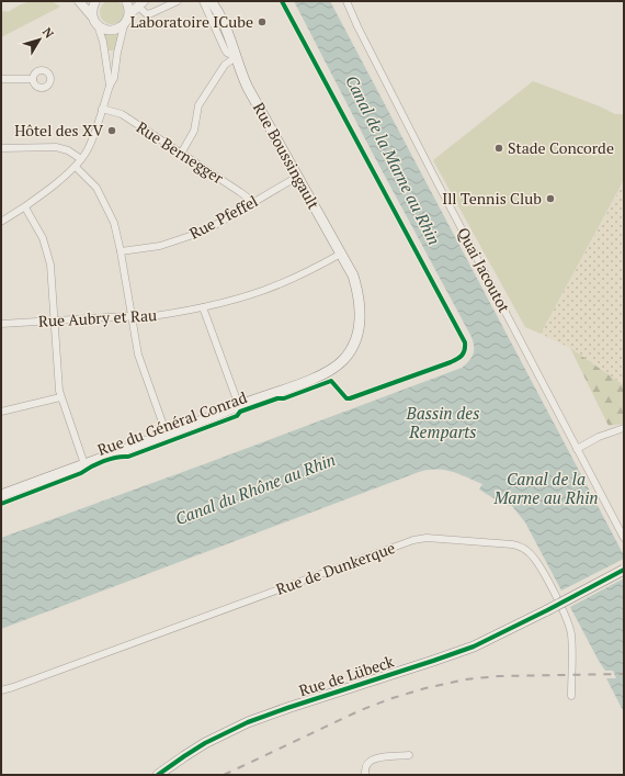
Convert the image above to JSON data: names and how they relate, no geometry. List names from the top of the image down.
{
  "streets": {
    "main road": ["Rue Boussingault", "Rue du Général Conrad", "Rue de Lübeck"],
    "street": [
      "Rue Bernegger",
      "Rue Pfeffel",
      "Quai Jacoutot",
      "Rue Aubry et Rau",
      "Rue de Dunkerque"
    ]
  },
  "crossings": [
    ["Rue Bernegger", "Rue Pfeffel"],
    ["Rue Boussingault", "Rue Pfeffel"],
    ["Rue Boussingault", "Rue Aubry et Rau"],
    ["Rue Boussingault", "Rue du Général Conrad"],
    ["Rue Aubry et Rau", "Rue du Général Conrad"]
  ],
  "water": ["Canal de la Marne au Rhin", "Bassin des Remparts", "Canal du Rhône au Rhin"],
  "places": [
    "Laboratoire ICube",
    "Hôtel des XV",
    "Stade Concorde",
    "Ill Tennis Club"
  ],
  "north": "top right"
}
